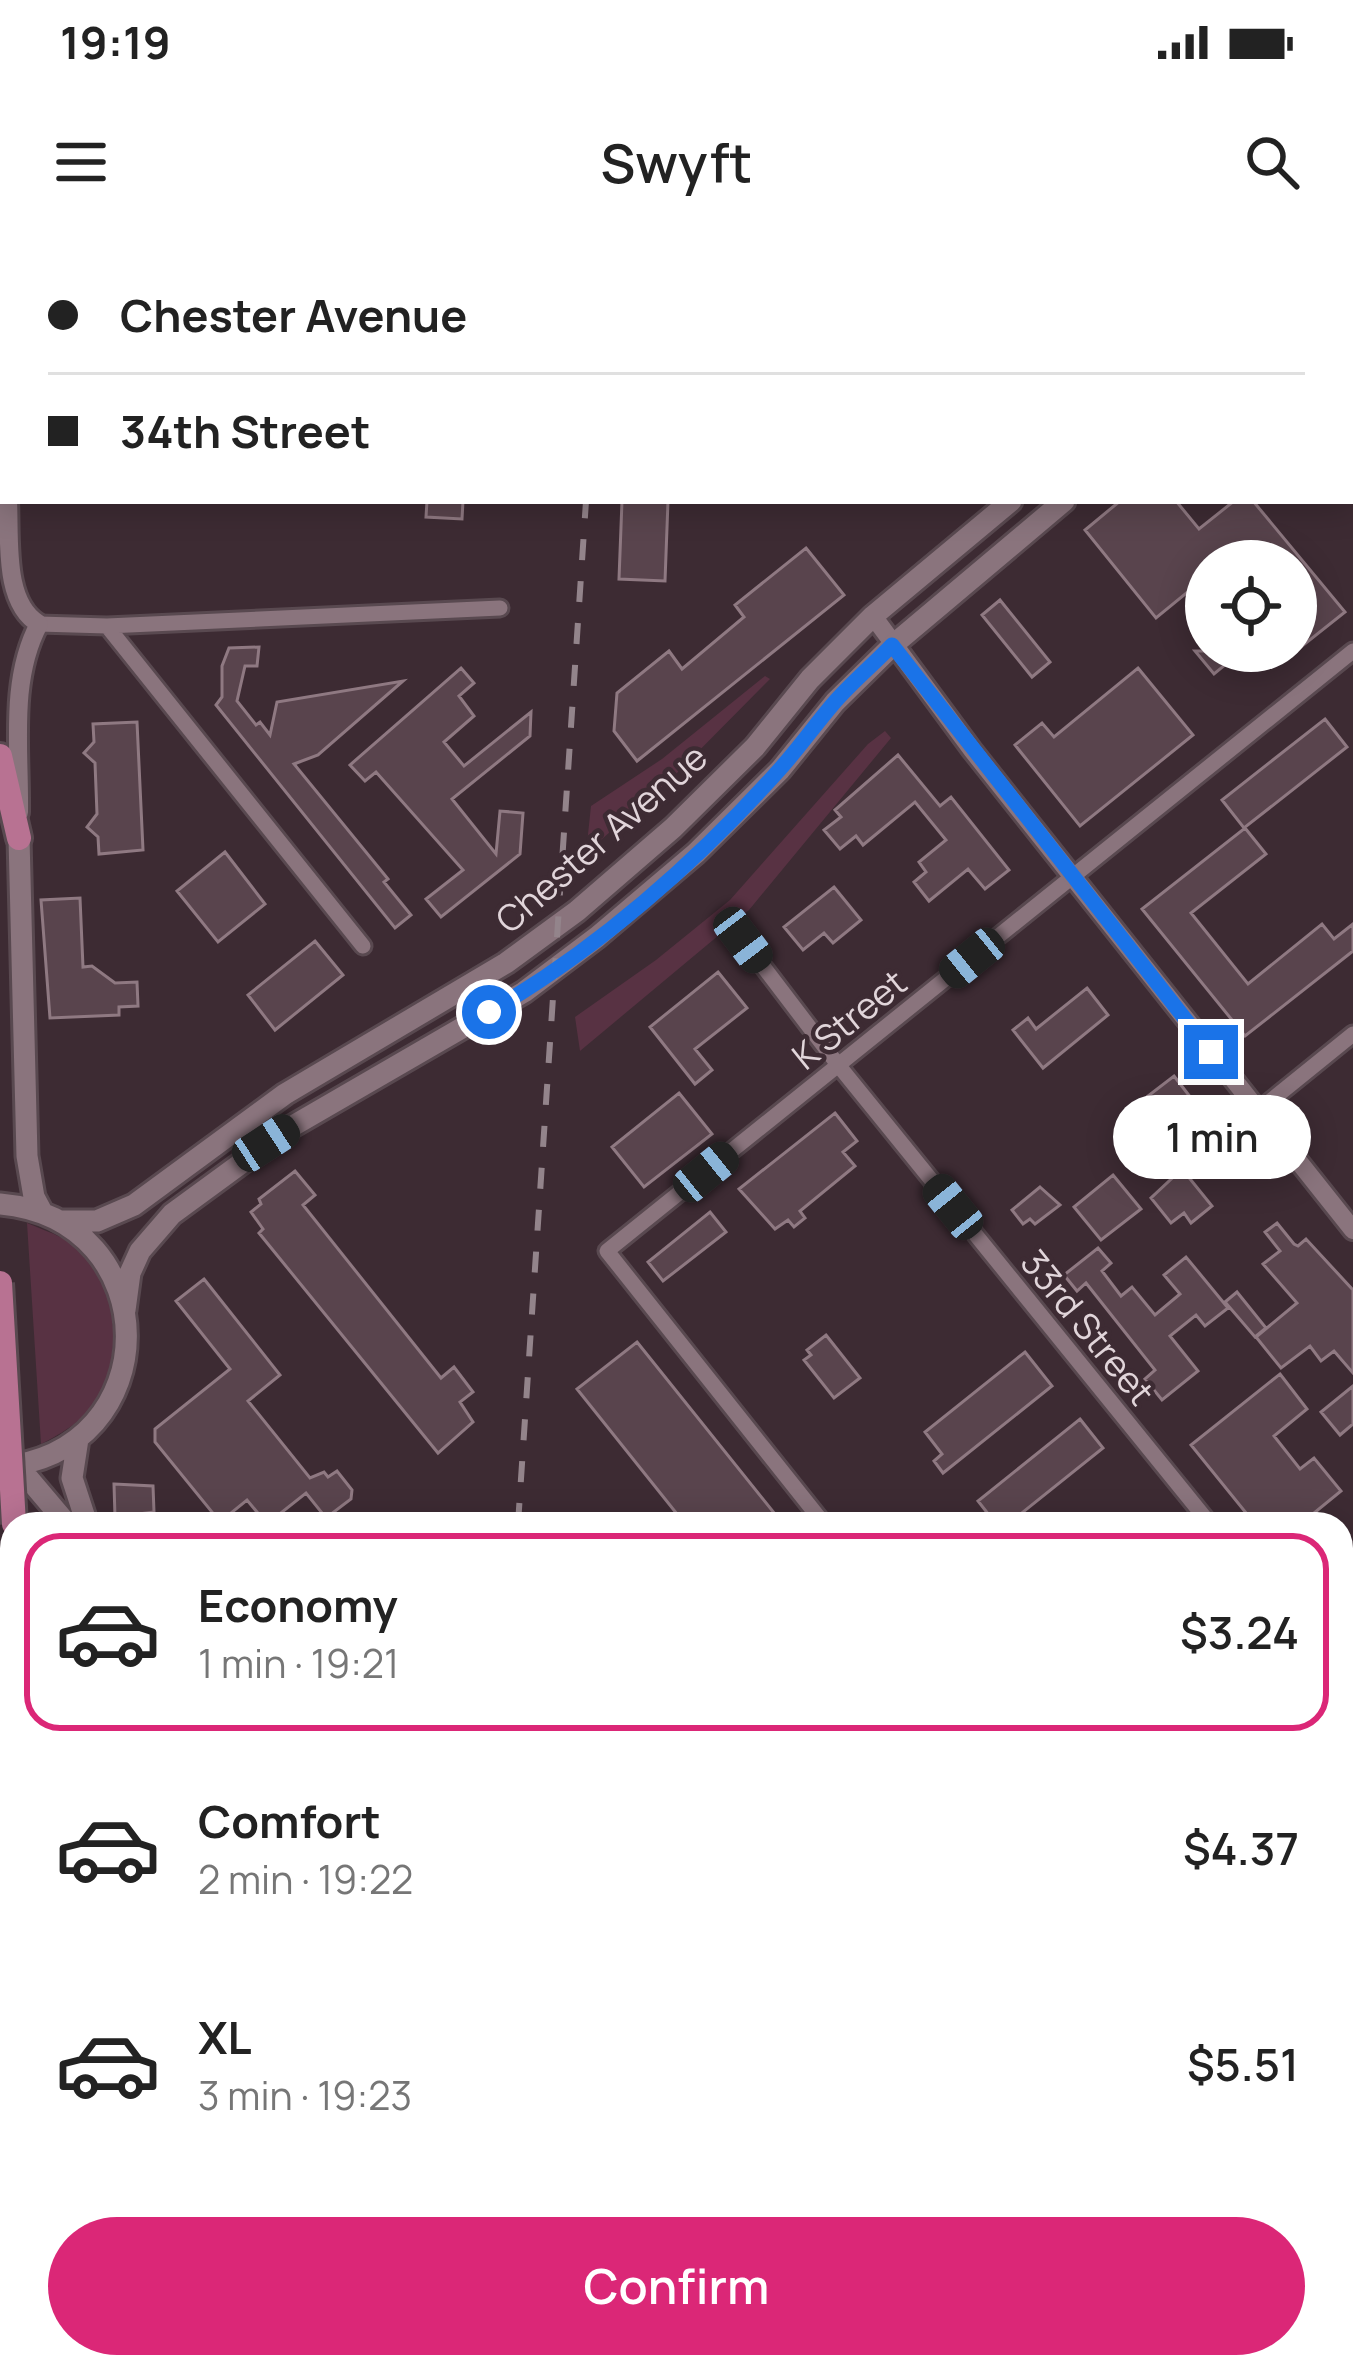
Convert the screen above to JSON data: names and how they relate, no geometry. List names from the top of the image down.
{
  "streets": {
    "main road": ["Chester Avenue"],
    "street": ["K Street", "33rd Street"]
  },
  "crossings": [
    ["K Street", "33rd Street"]
  ],
  "page": {
    "status": "19:19",
    "header": "Swyft",
    "banner": ["Chester Avenue", "34th Street"],
    "bubble": "1 min",
    "list": [
      {
        "name": "Economy",
        "note": "1 min · 19:21",
        "value": "$3.24"
      },
      {
        "name": "Comfort",
        "note": "2 min · 19:22",
        "value": "$4.37"
      },
      {
        "name": "XL",
        "note": "3 min · 19:23",
        "value": "$5.51"
      }
    ],
    "buttons": "Confirm"
  }
}
